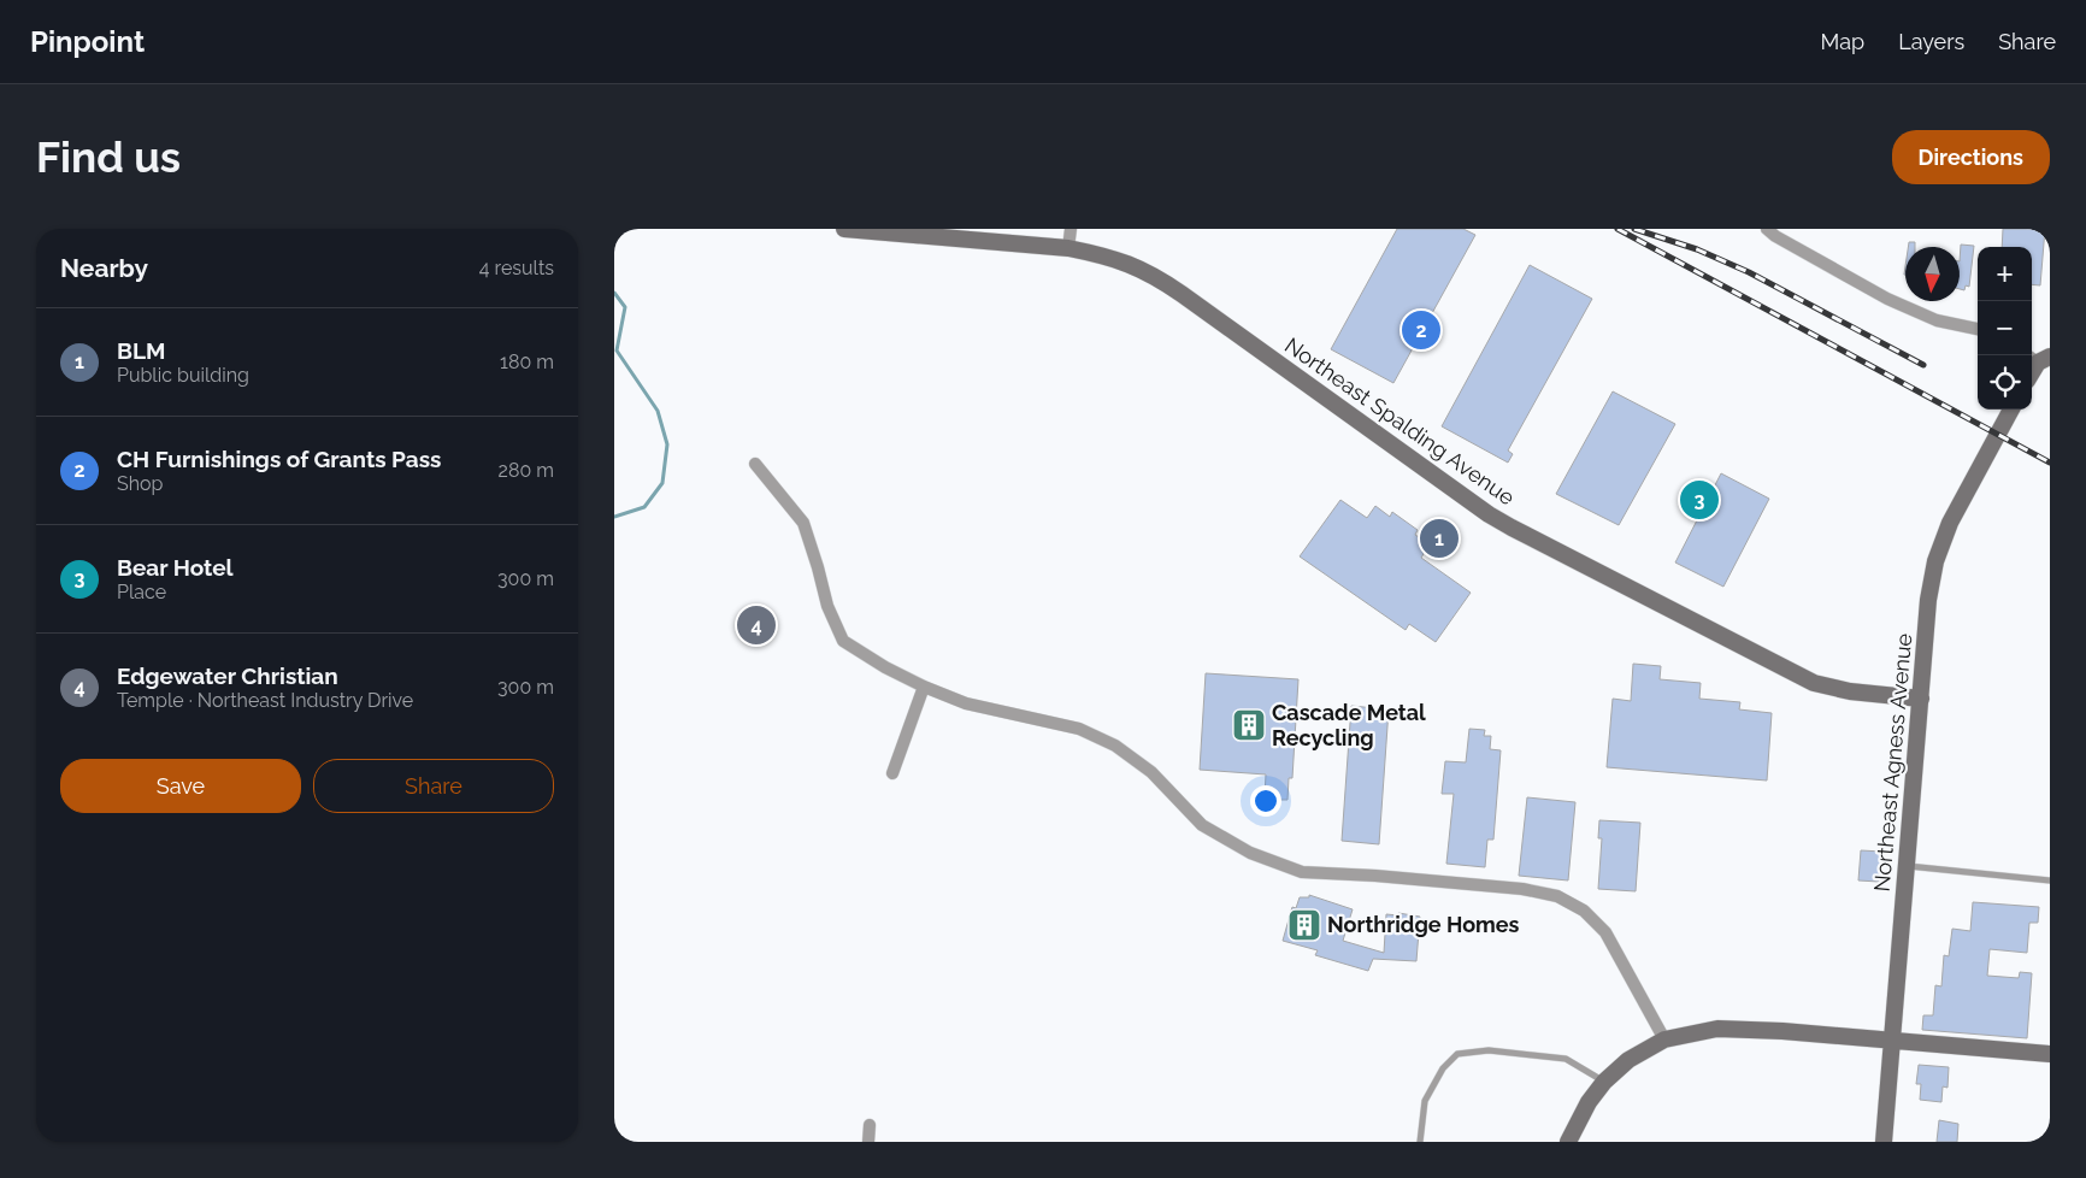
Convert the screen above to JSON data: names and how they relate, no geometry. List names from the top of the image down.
{
  "streets": {
    "street": ["Northeast Spalding Avenue", "Northeast Agness Avenue"]
  },
  "crossings": [
    ["Northeast Spalding Avenue", "Northeast Agness Avenue"]
  ],
  "places": {
    "building": ["Cascade Metal Recycling", "Northridge Homes"]
  },
  "north": "bottom",
  "page": {
    "header": "Pinpoint",
    "nav": ["Map", "Layers", "Share"],
    "buttons": [
      "Directions",
      ["Save", "Share"]
    ],
    "title": "Find us",
    "heading": ["Nearby", "4 results"],
    "map_buttons": ["+", "−"],
    "list": [
      {
        "mark": "1",
        "name": "BLM",
        "note": "Public building",
        "value": "180 m"
      },
      {
        "mark": "2",
        "name": "CH Furnishings of Grants Pass",
        "note": "Shop",
        "value": "280 m"
      },
      {
        "mark": "3",
        "name": "Bear Hotel",
        "note": "Place",
        "value": "300 m"
      },
      {
        "mark": "4",
        "name": "Edgewater Christian",
        "note": "Temple · Northeast Industry Drive",
        "value": "300 m"
      }
    ],
    "pins": [
      "2",
      "3",
      "1",
      "4"
    ]
  }
}
